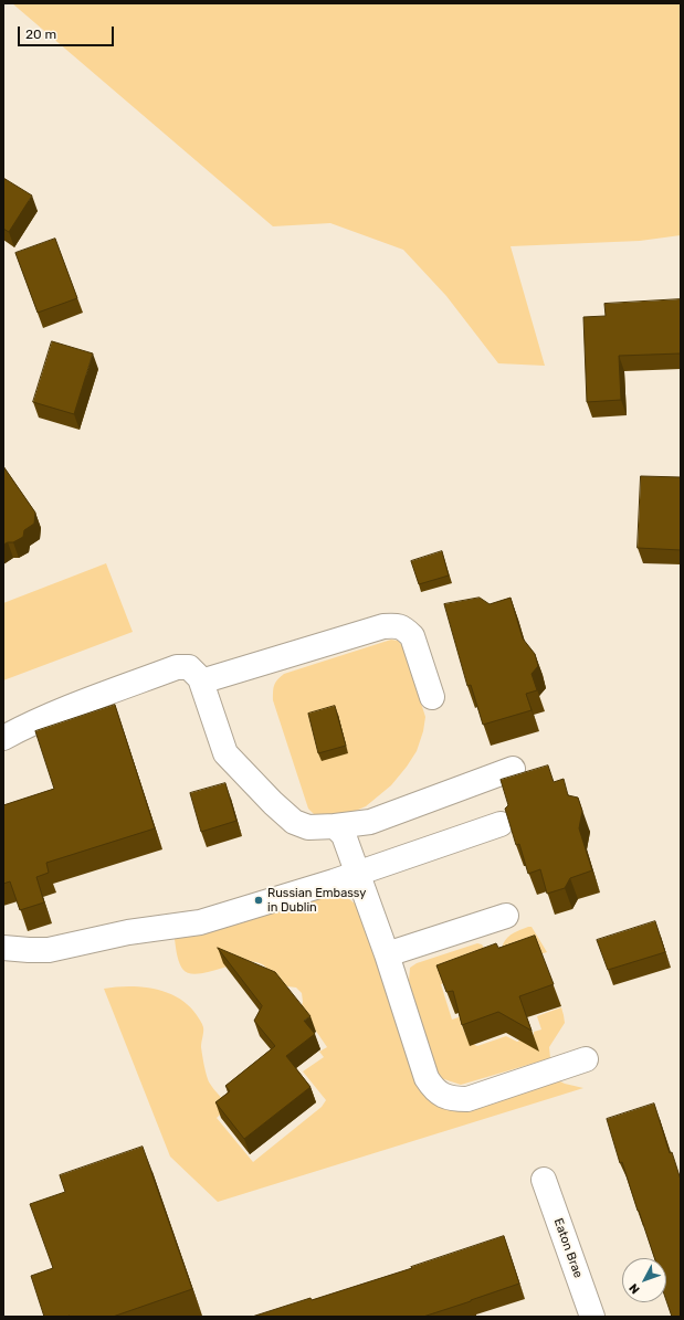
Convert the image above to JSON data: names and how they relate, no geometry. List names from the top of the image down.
{
  "streets": {
    "street": ["Eaton Brae"]
  },
  "places": ["Russian Embassy in Dublin"],
  "scale_bar": "20 m",
  "north": "bottom left"
}
